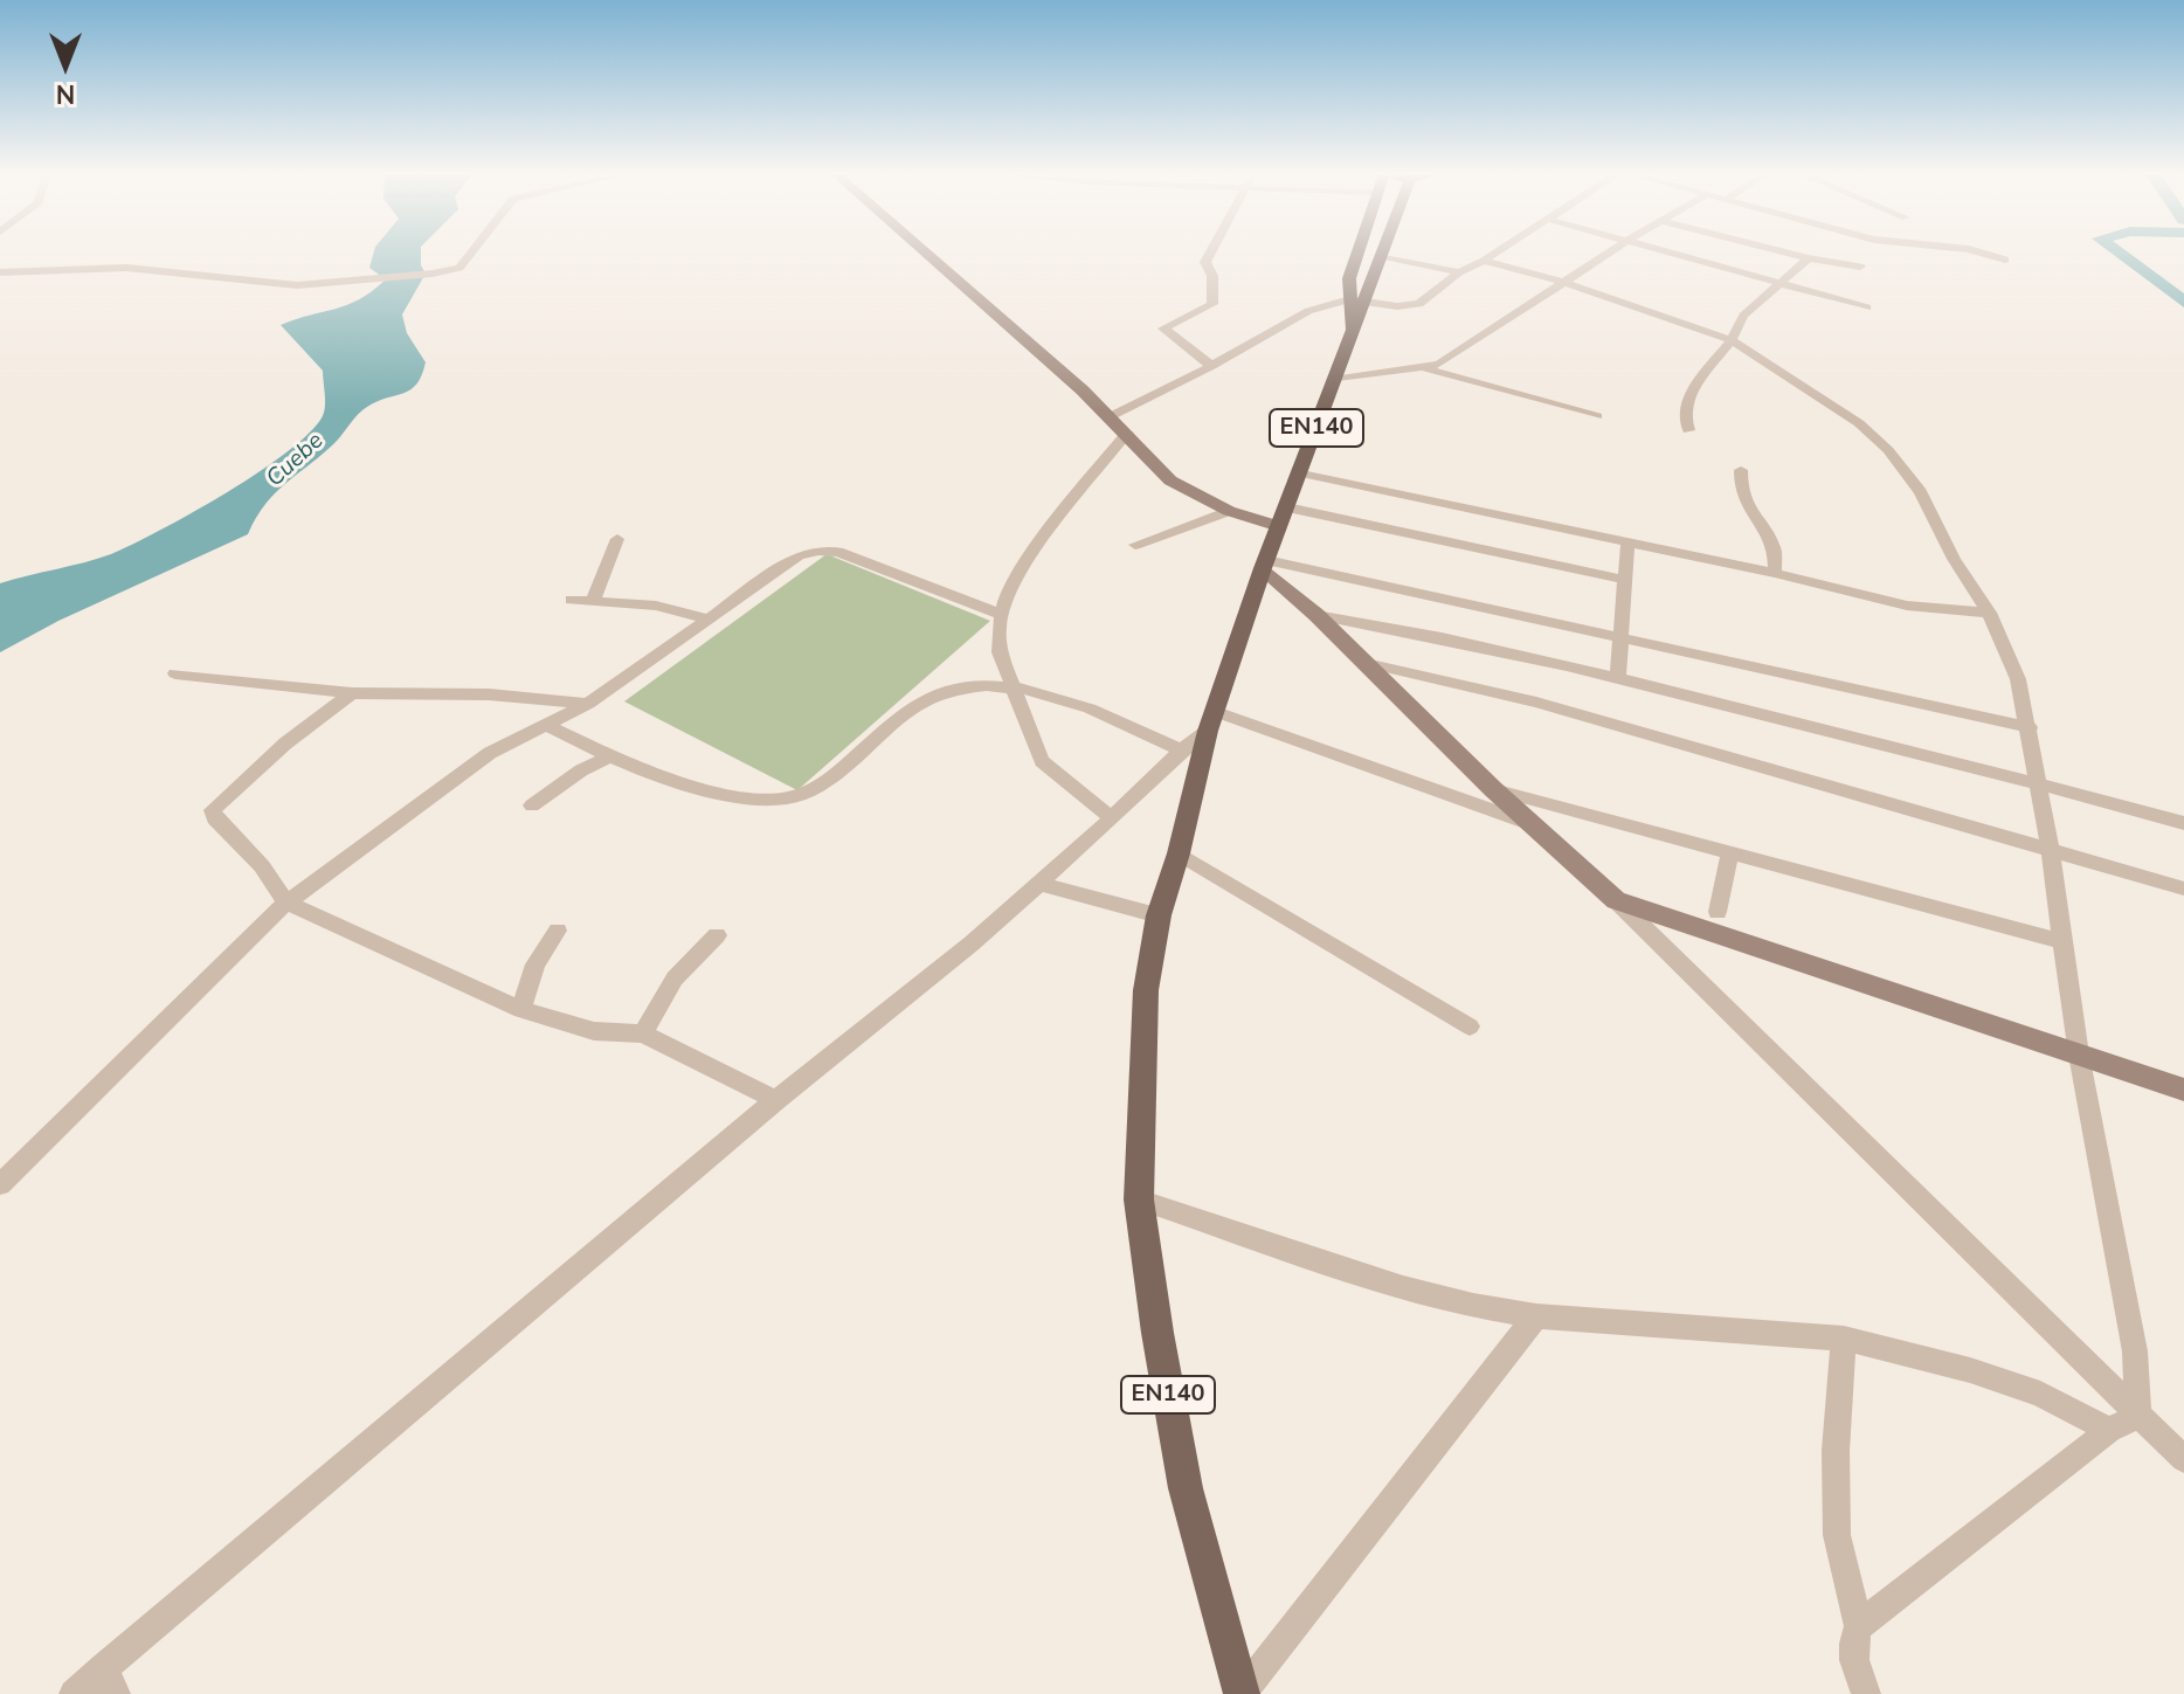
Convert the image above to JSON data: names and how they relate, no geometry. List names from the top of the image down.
{
  "streets": {
    "main road": ["EN140"]
  },
  "water": ["Cuebe"],
  "north": "bottom"
}
